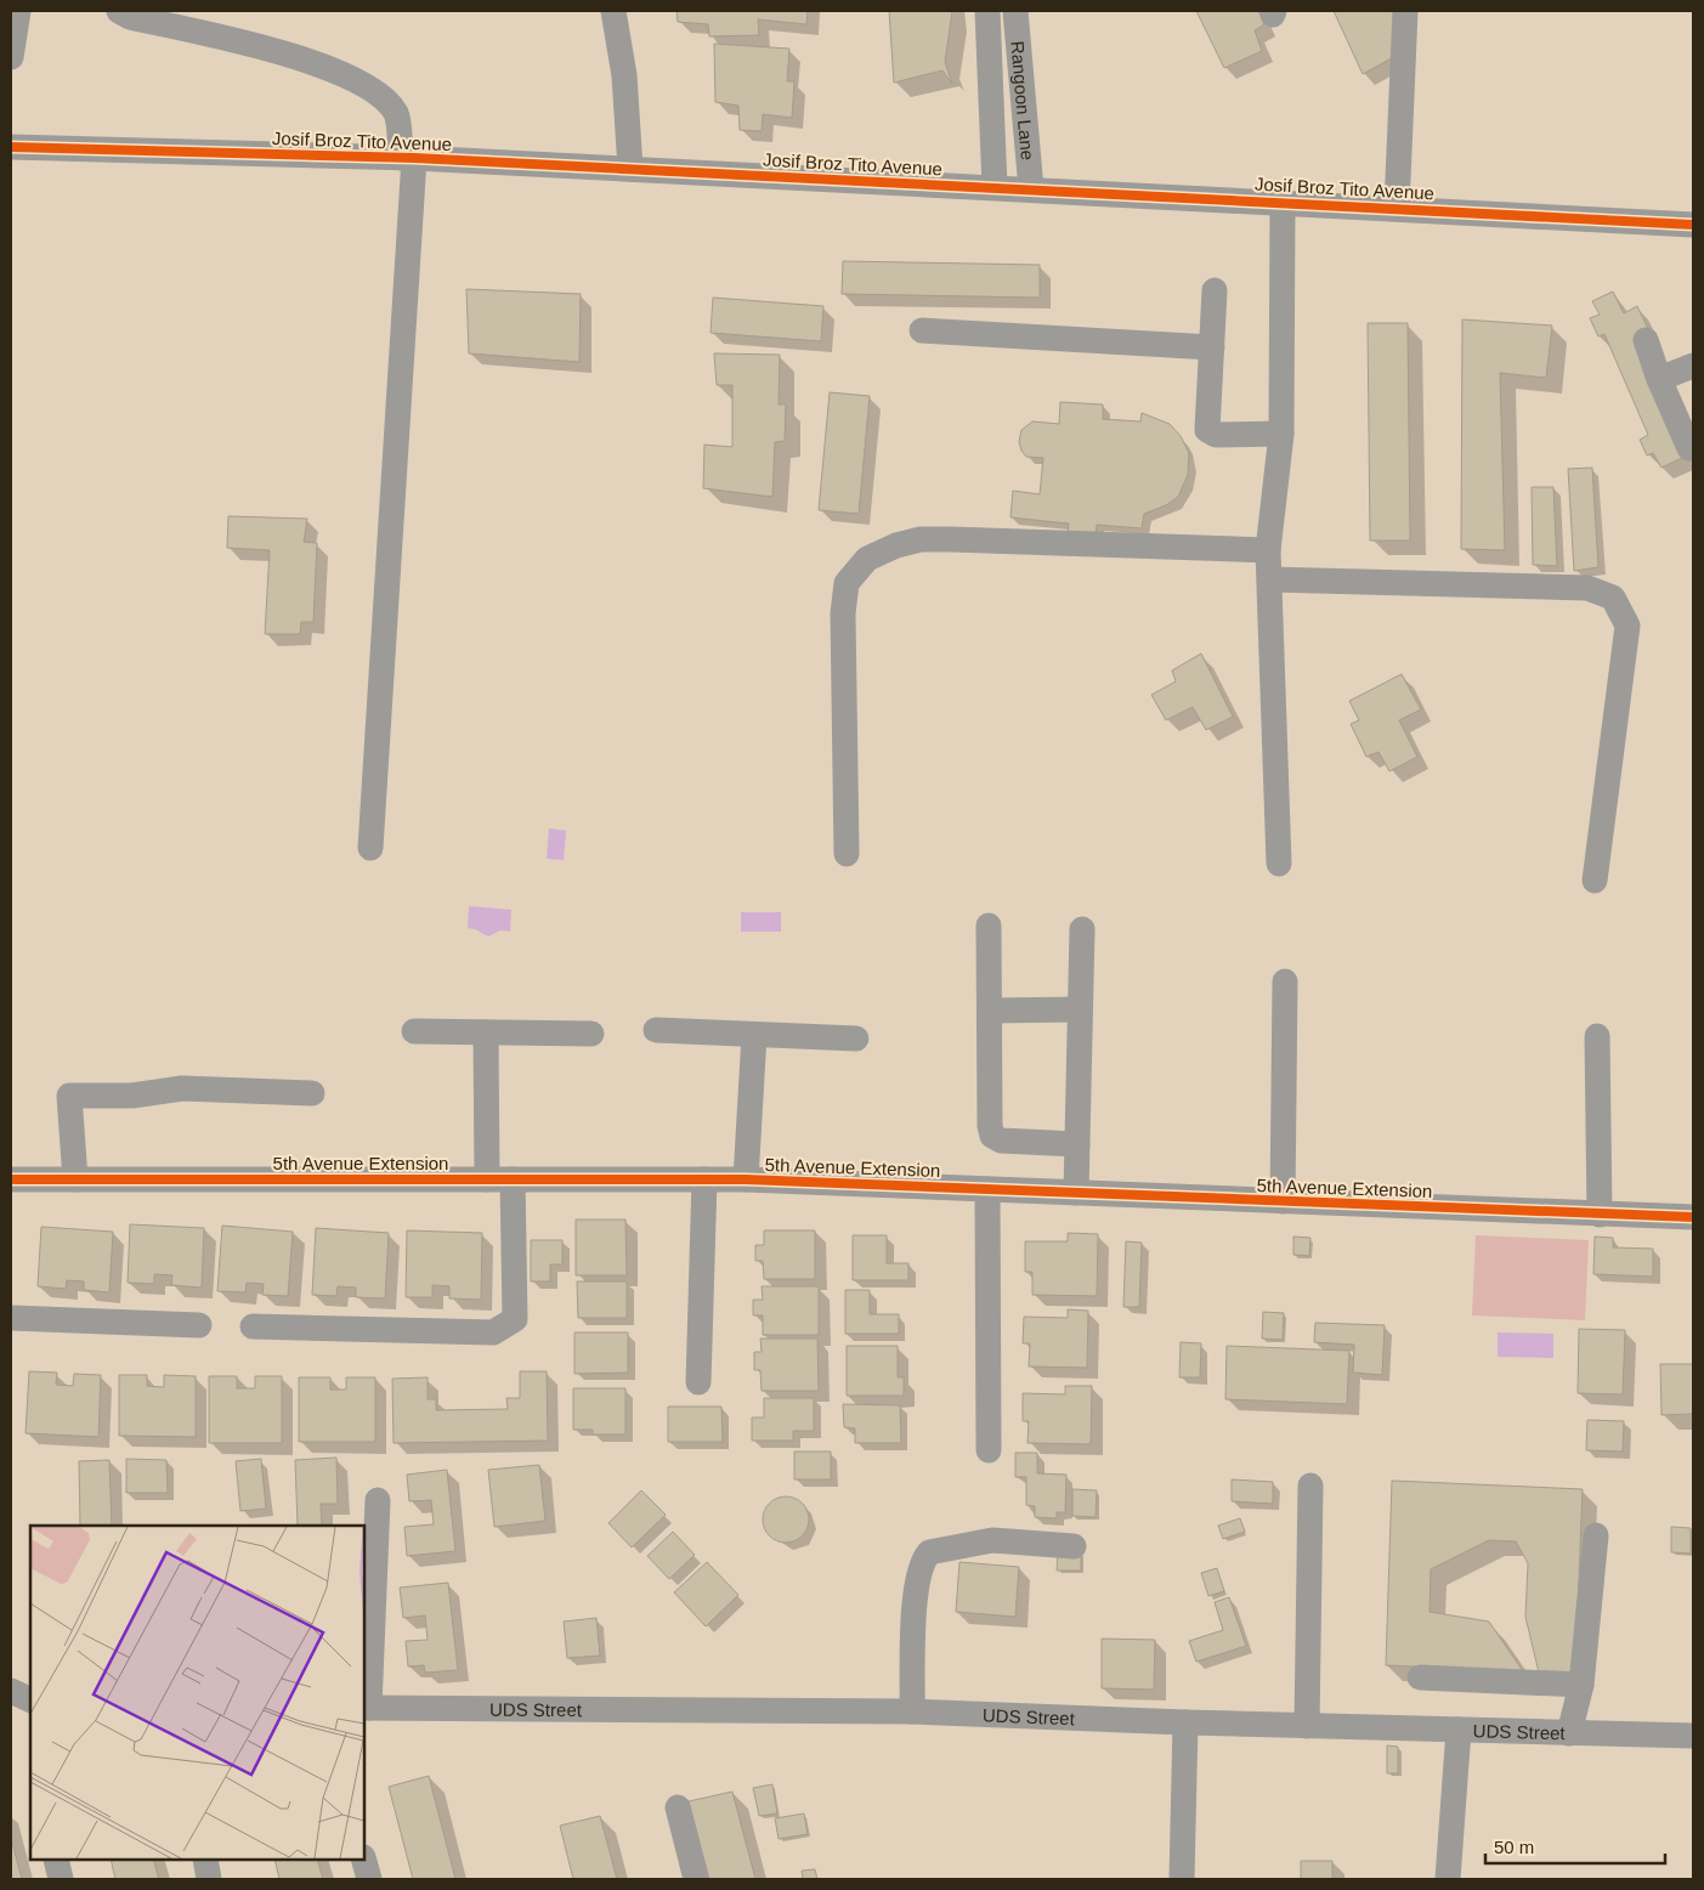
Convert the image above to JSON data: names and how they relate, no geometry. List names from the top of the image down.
{
  "streets": {
    "street": [
      "Rangoon Lane",
      "Josif Broz Tito Avenue",
      "5th Avenue Extension",
      "UDS Street"
    ]
  },
  "crossings": [
    ["Rangoon Lane", "Josif Broz Tito Avenue"]
  ],
  "scale_bar": "50 m"
}
